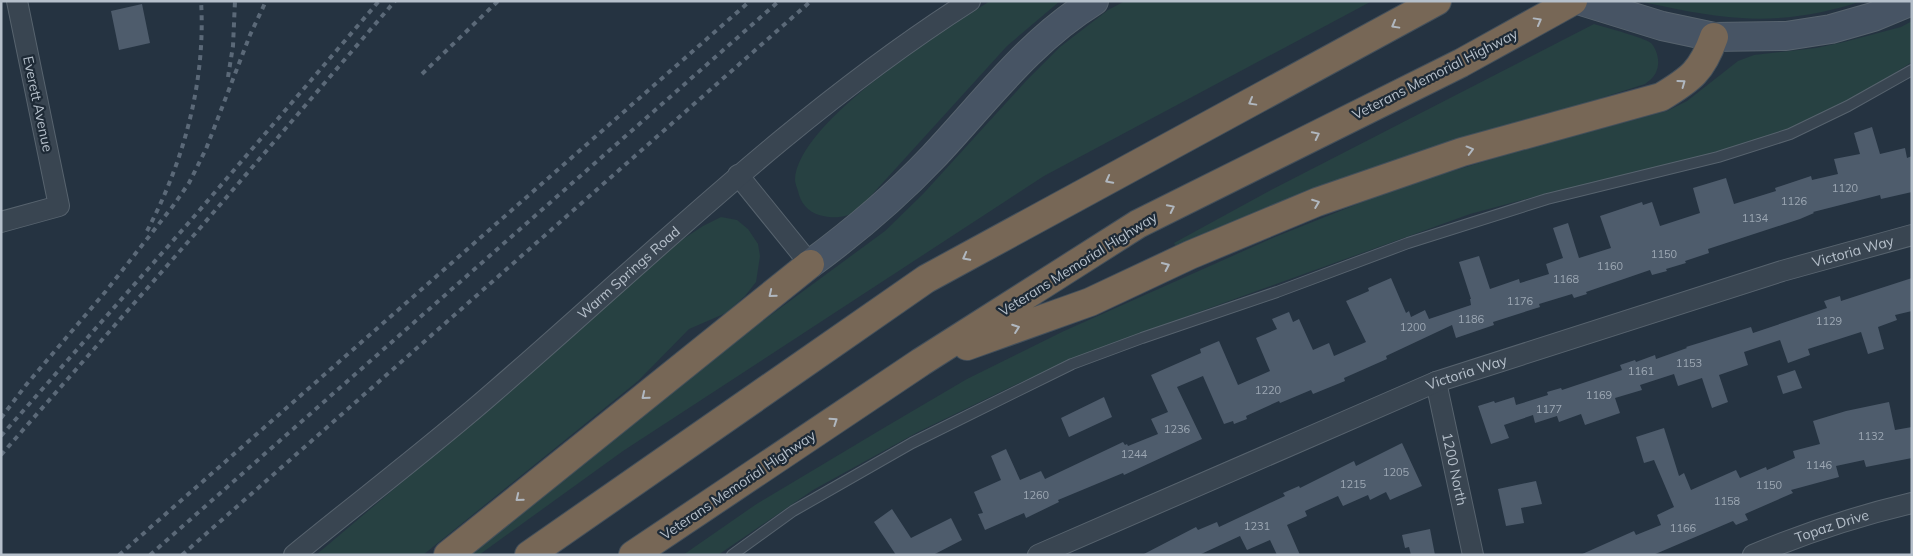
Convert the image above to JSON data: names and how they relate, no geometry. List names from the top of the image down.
{
  "streets": {
    "highway": ["Veterans Memorial Highway"],
    "street": [
      "Everett Avenue",
      "Victoria Way",
      "Warm Springs Road",
      "1200 North",
      "Topaz Drive"
    ]
  },
  "crossings": [
    ["Victoria Way", "1200 North"]
  ],
  "house_numbers": [
    "1120",
    "1126",
    "1134",
    "1150",
    "1160",
    "1168",
    "1176",
    "1186",
    "1129",
    "1200",
    "1153",
    "1161",
    "1220",
    "1169",
    "1177",
    "1236",
    "1132",
    "1244",
    "1146",
    "1205",
    "1215",
    "1150",
    "1260",
    "1158",
    "1231",
    "1166"
  ]
}
